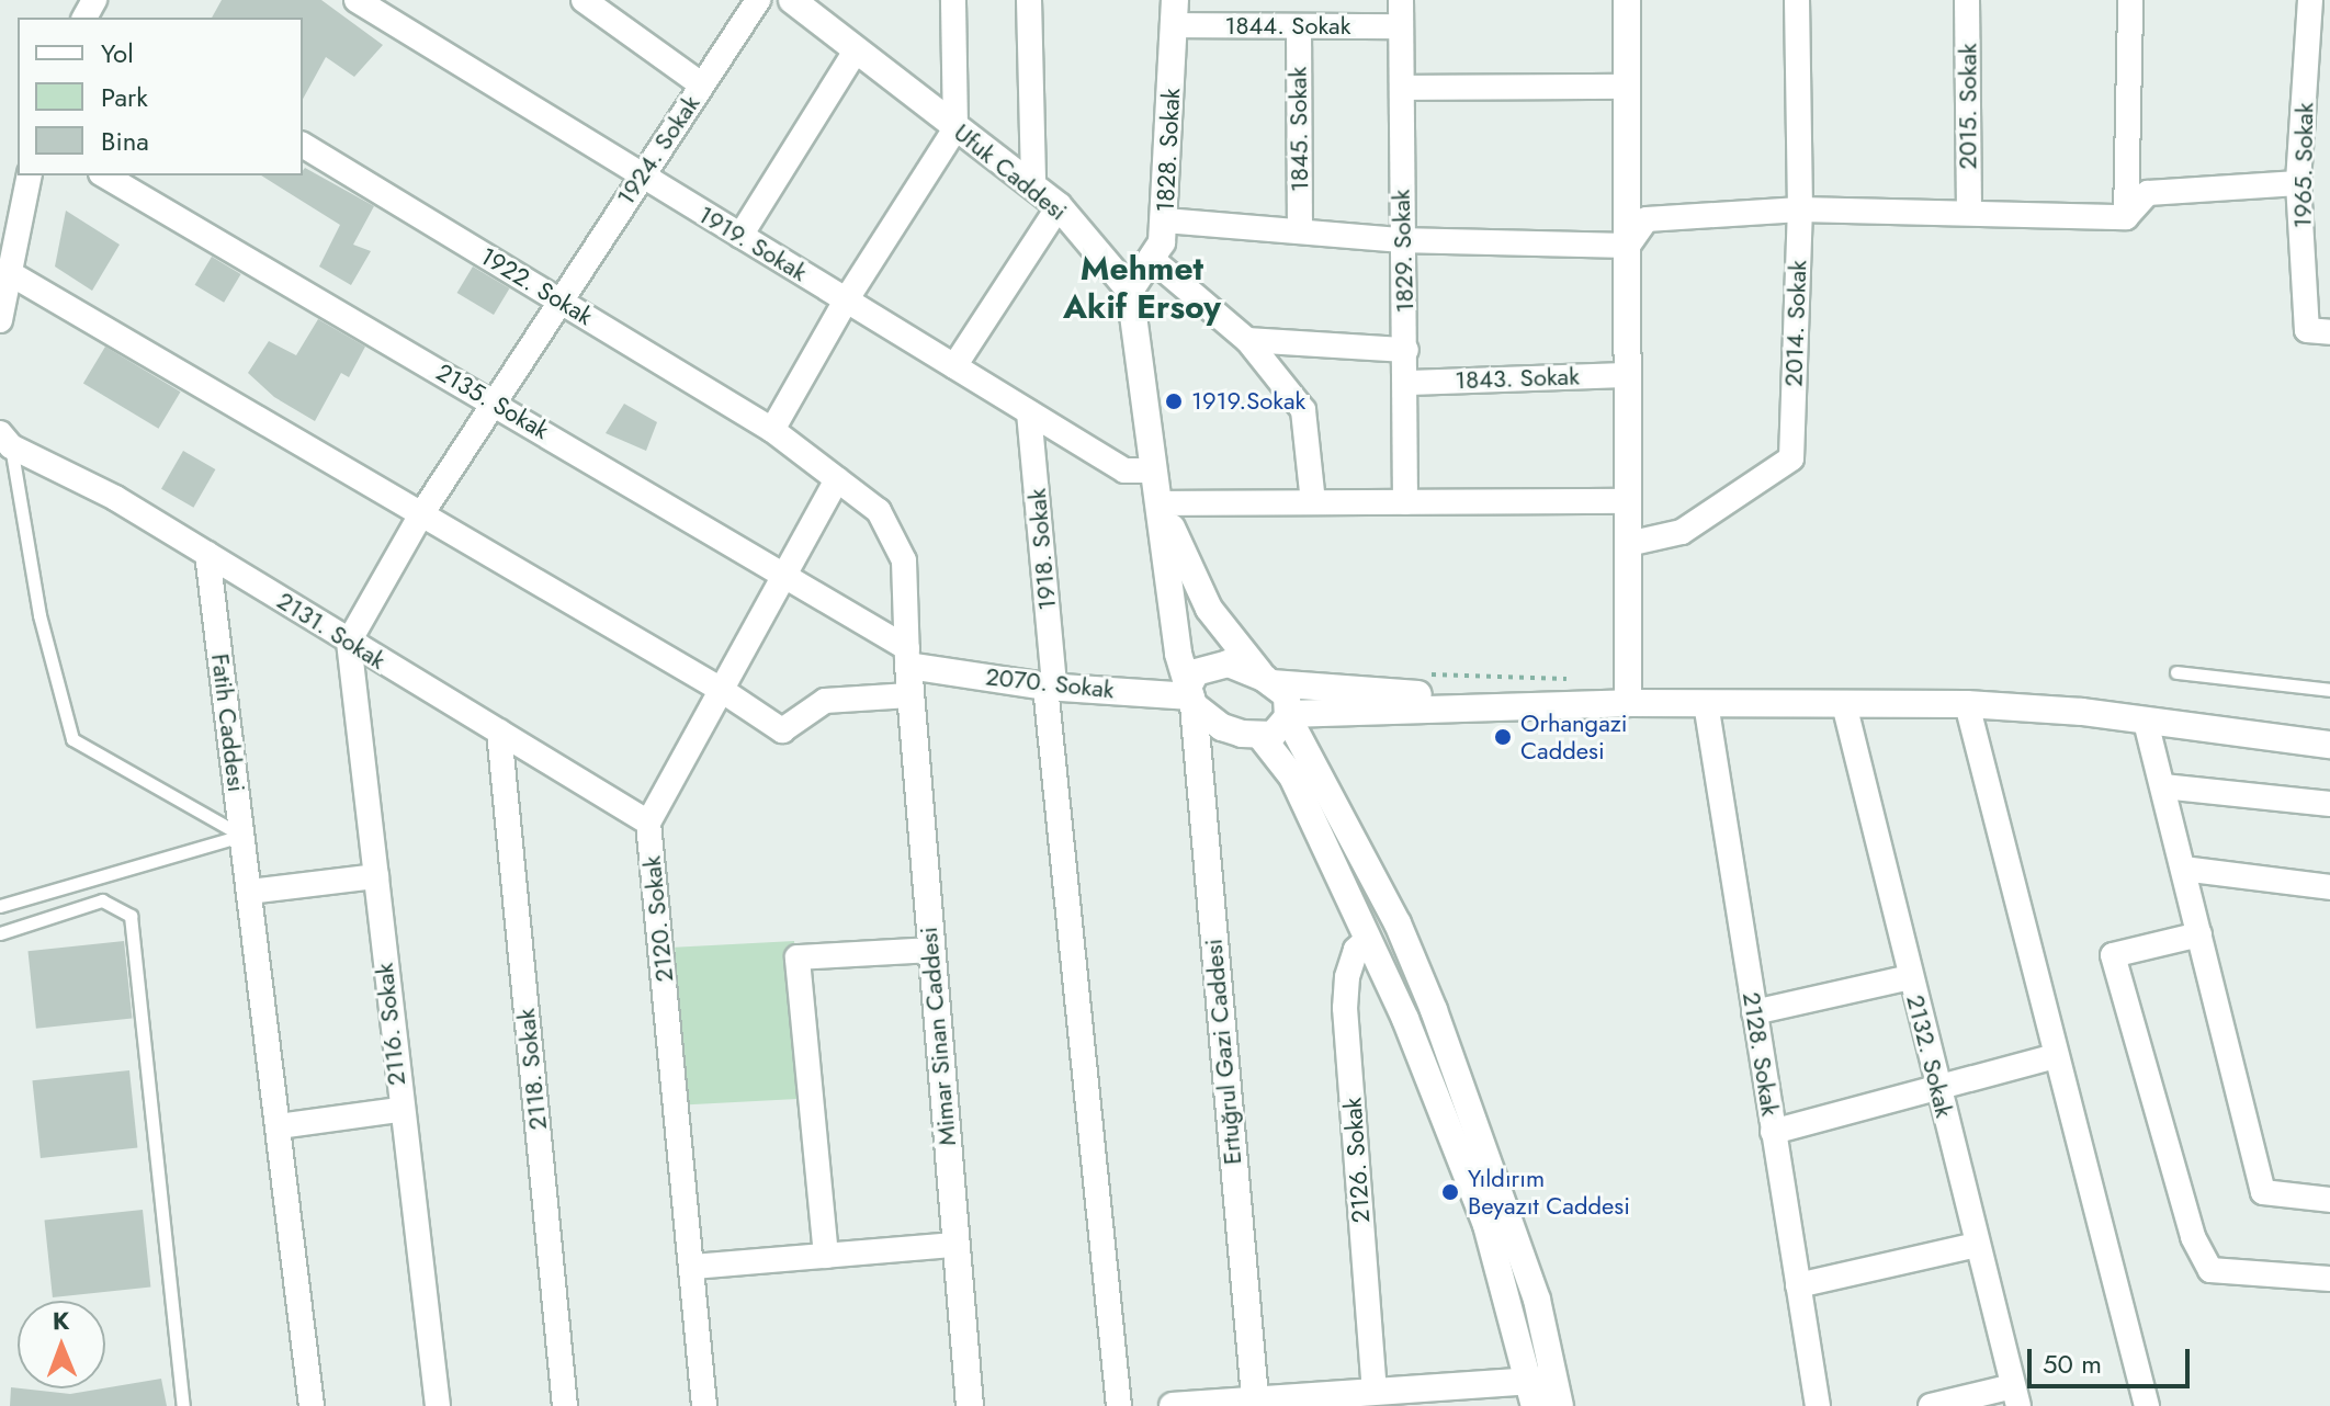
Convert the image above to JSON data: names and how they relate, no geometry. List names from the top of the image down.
{
  "streets": {
    "street": [
      "1844. Sokak",
      "2015. Sokak",
      "1845. Sokak",
      "1924. Sokak",
      "1828. Sokak",
      "1965. Sokak",
      "Ufuk Caddesi",
      "1919. Sokak",
      "1829. Sokak",
      "1922. Sokak",
      "2014. Sokak",
      "1843. Sokak",
      "2135. Sokak",
      "1918. Sokak",
      "2131. Sokak",
      "2070. Sokak",
      "Fatih Caddesi",
      "2120. Sokak",
      "2116. Sokak",
      "Mimar Sinan Caddesi",
      "Ertuğrul Gazi Caddesi",
      "2128. Sokak",
      "2132. Sokak",
      "2118. Sokak",
      "2126. Sokak"
    ]
  },
  "crossings": [
    ["1844. Sokak", "1845. Sokak"],
    ["1844. Sokak", "1828. Sokak"],
    ["1844. Sokak", "1829. Sokak"],
    ["1924. Sokak", "1919. Sokak"],
    ["1924. Sokak", "1922. Sokak"],
    ["1924. Sokak", "2135. Sokak"],
    ["1924. Sokak", "2131. Sokak"],
    ["1924. Sokak", "2116. Sokak"],
    ["1828. Sokak", "Ufuk Caddesi"],
    ["1919. Sokak", "1918. Sokak"],
    ["1829. Sokak", "1843. Sokak"],
    ["1922. Sokak", "2135. Sokak"],
    ["1922. Sokak", "2070. Sokak"],
    ["1922. Sokak", "2120. Sokak"],
    ["1922. Sokak", "Mimar Sinan Caddesi"],
    ["2135. Sokak", "2070. Sokak"],
    ["2135. Sokak", "2120. Sokak"],
    ["2135. Sokak", "Mimar Sinan Caddesi"],
    ["1918. Sokak", "2070. Sokak"],
    ["2131. Sokak", "Fatih Caddesi"],
    ["2131. Sokak", "2120. Sokak"],
    ["2131. Sokak", "2116. Sokak"],
    ["2131. Sokak", "2118. Sokak"],
    ["2070. Sokak", "Mimar Sinan Caddesi"],
    ["2070. Sokak", "Ertuğrul Gazi Caddesi"]
  ],
  "districts": ["Mehmet Akif Ersoy"],
  "places": ["1919.Sokak", "Orhangazi Caddesi", "Yıldırım Beyazıt Caddesi"],
  "legend": ["Yol", "Park", "Bina"],
  "scale_bar": "50 m",
  "north": "top"
}
